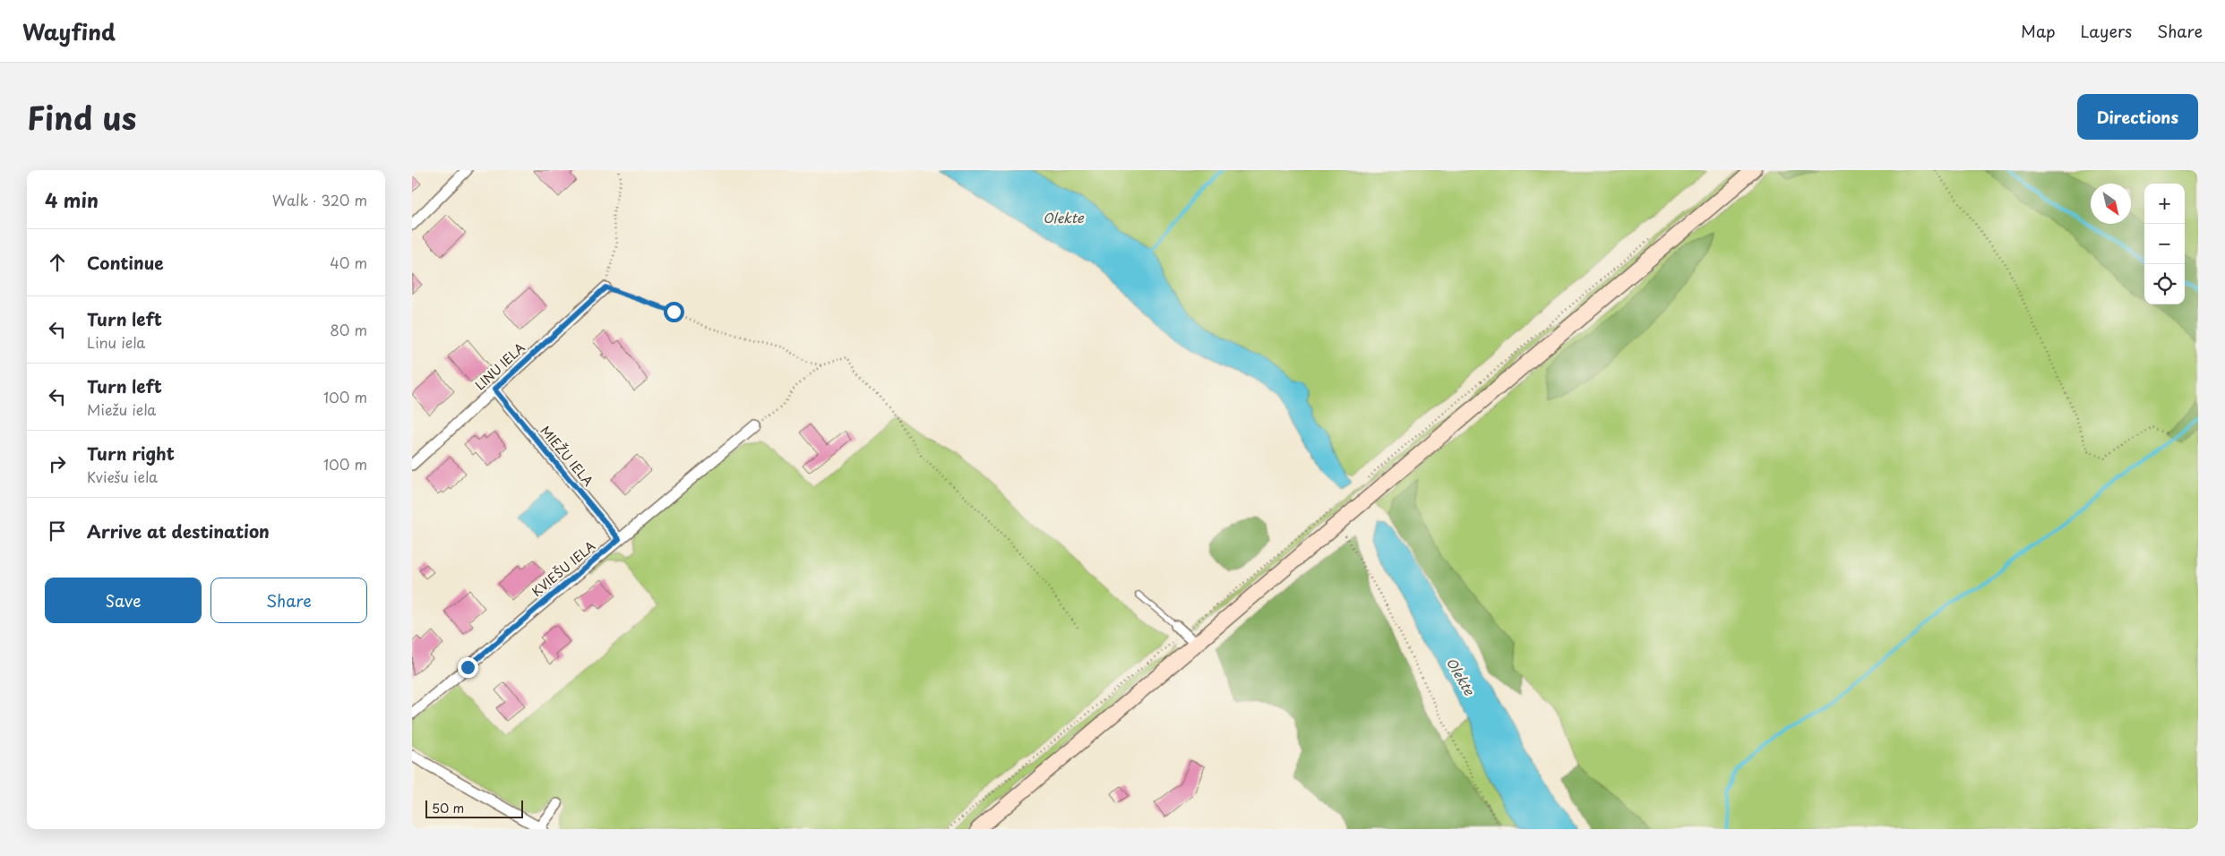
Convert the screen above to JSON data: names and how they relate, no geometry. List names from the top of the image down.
{
  "streets": {
    "street": ["LINU IELA", "MIEŽU IELA", "KVIEŠU IELA"]
  },
  "crossings": [
    ["LINU IELA", "MIEŽU IELA"],
    ["MIEŽU IELA", "KVIEŠU IELA"]
  ],
  "water": ["Olekte"],
  "scale_bar": "50 m",
  "north": "bottom right",
  "page": {
    "header": "Wayfind",
    "nav": ["Map", "Layers", "Share"],
    "title": "Find us",
    "buttons": [
      "Directions",
      ["Save", "Share"]
    ],
    "heading": ["4 min", "Walk · 320 m"],
    "map_buttons": ["+", "−"],
    "list": [
      ["Continue", "40 m"],
      ["Turn left", "Linu iela", "80 m"],
      ["Turn left", "Miežu iela", "100 m"],
      ["Turn right", "Kviešu iela", "100 m"],
      "Arrive at destination"
    ],
    "scale": "50 m"
  }
}
